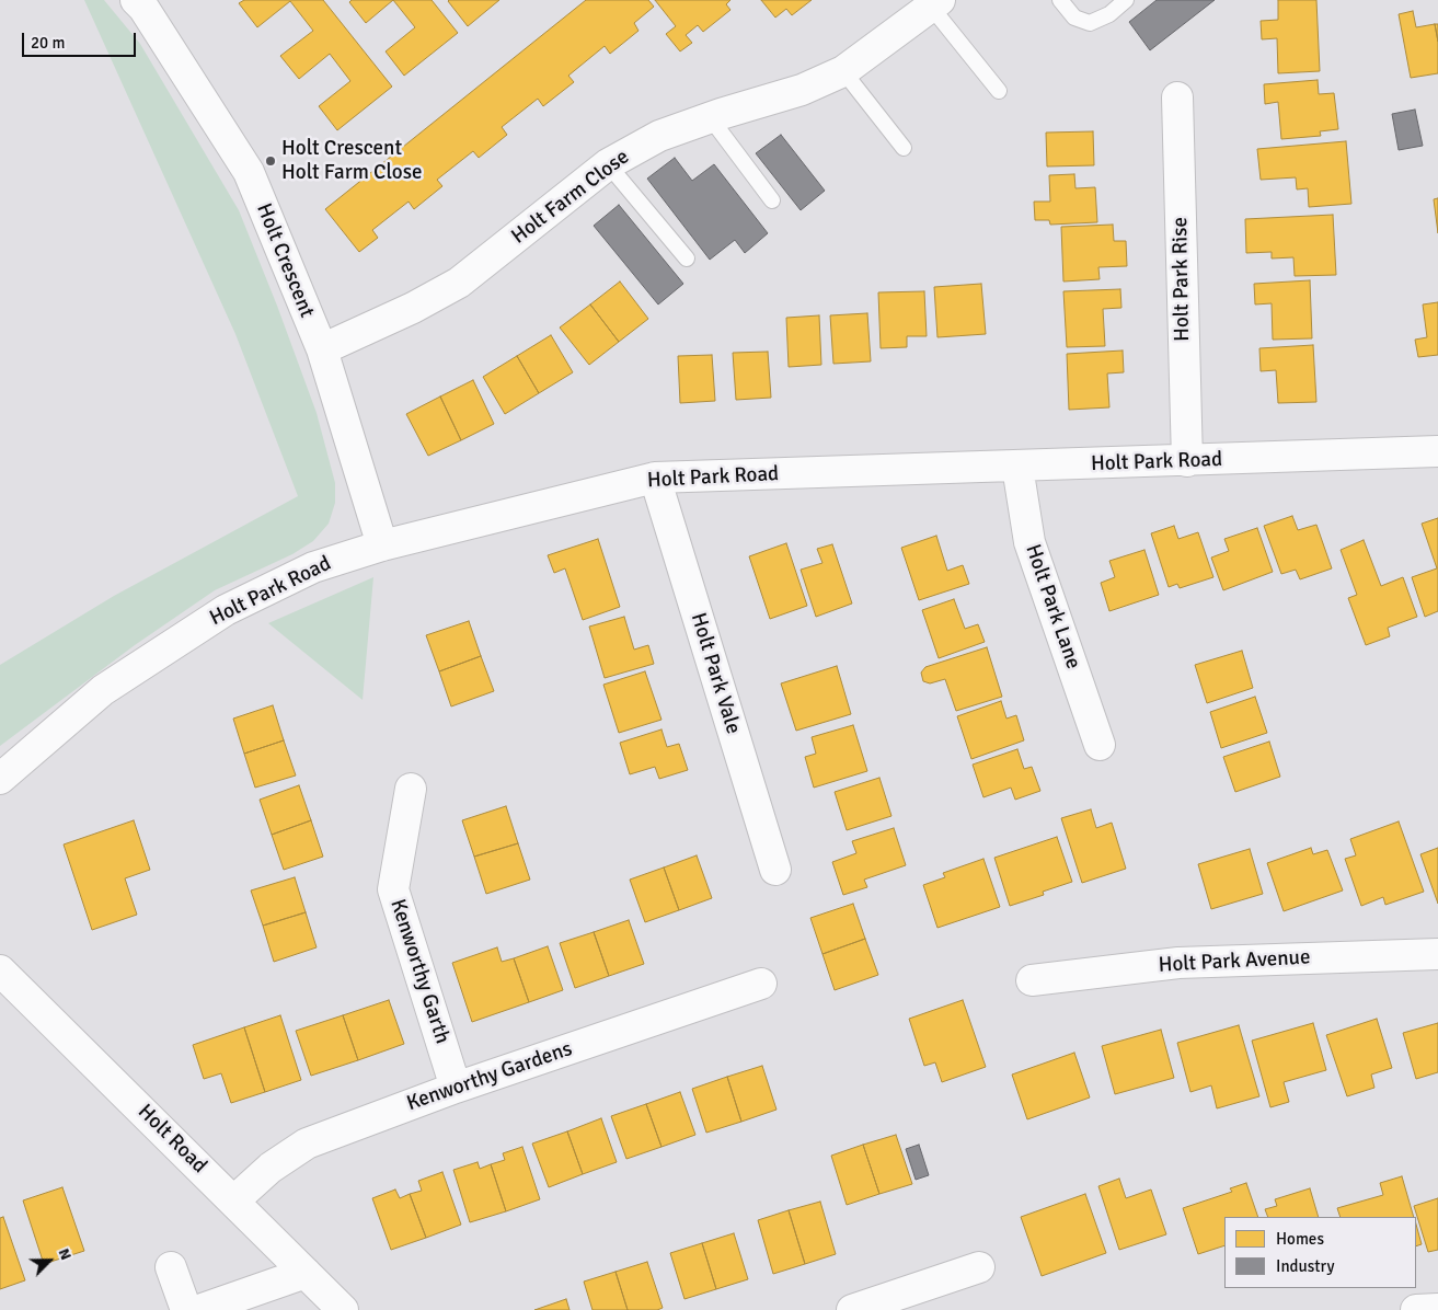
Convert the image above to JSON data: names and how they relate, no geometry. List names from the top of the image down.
{
  "streets": {
    "street": [
      "Holt Farm Close",
      "Holt Crescent",
      "Holt Park Rise",
      "Holt Park Road",
      "Holt Park Lane",
      "Holt Park Vale",
      "Holt Park Avenue",
      "Kenworthy Garth",
      "Kenworthy Gardens",
      "Holt Road"
    ]
  },
  "crossings": [
    ["Holt Farm Close", "Holt Crescent"],
    ["Holt Crescent", "Holt Park Road"],
    ["Holt Park Rise", "Holt Park Road"],
    ["Holt Park Road", "Holt Park Lane"],
    ["Holt Park Road", "Holt Park Vale"],
    ["Kenworthy Garth", "Kenworthy Gardens"],
    ["Kenworthy Gardens", "Holt Road"]
  ],
  "places": ["Holt Crescent Holt Farm Close"],
  "legend": ["Homes", "Industry"],
  "scale_bar": "20 m",
  "north": "top right"
}
